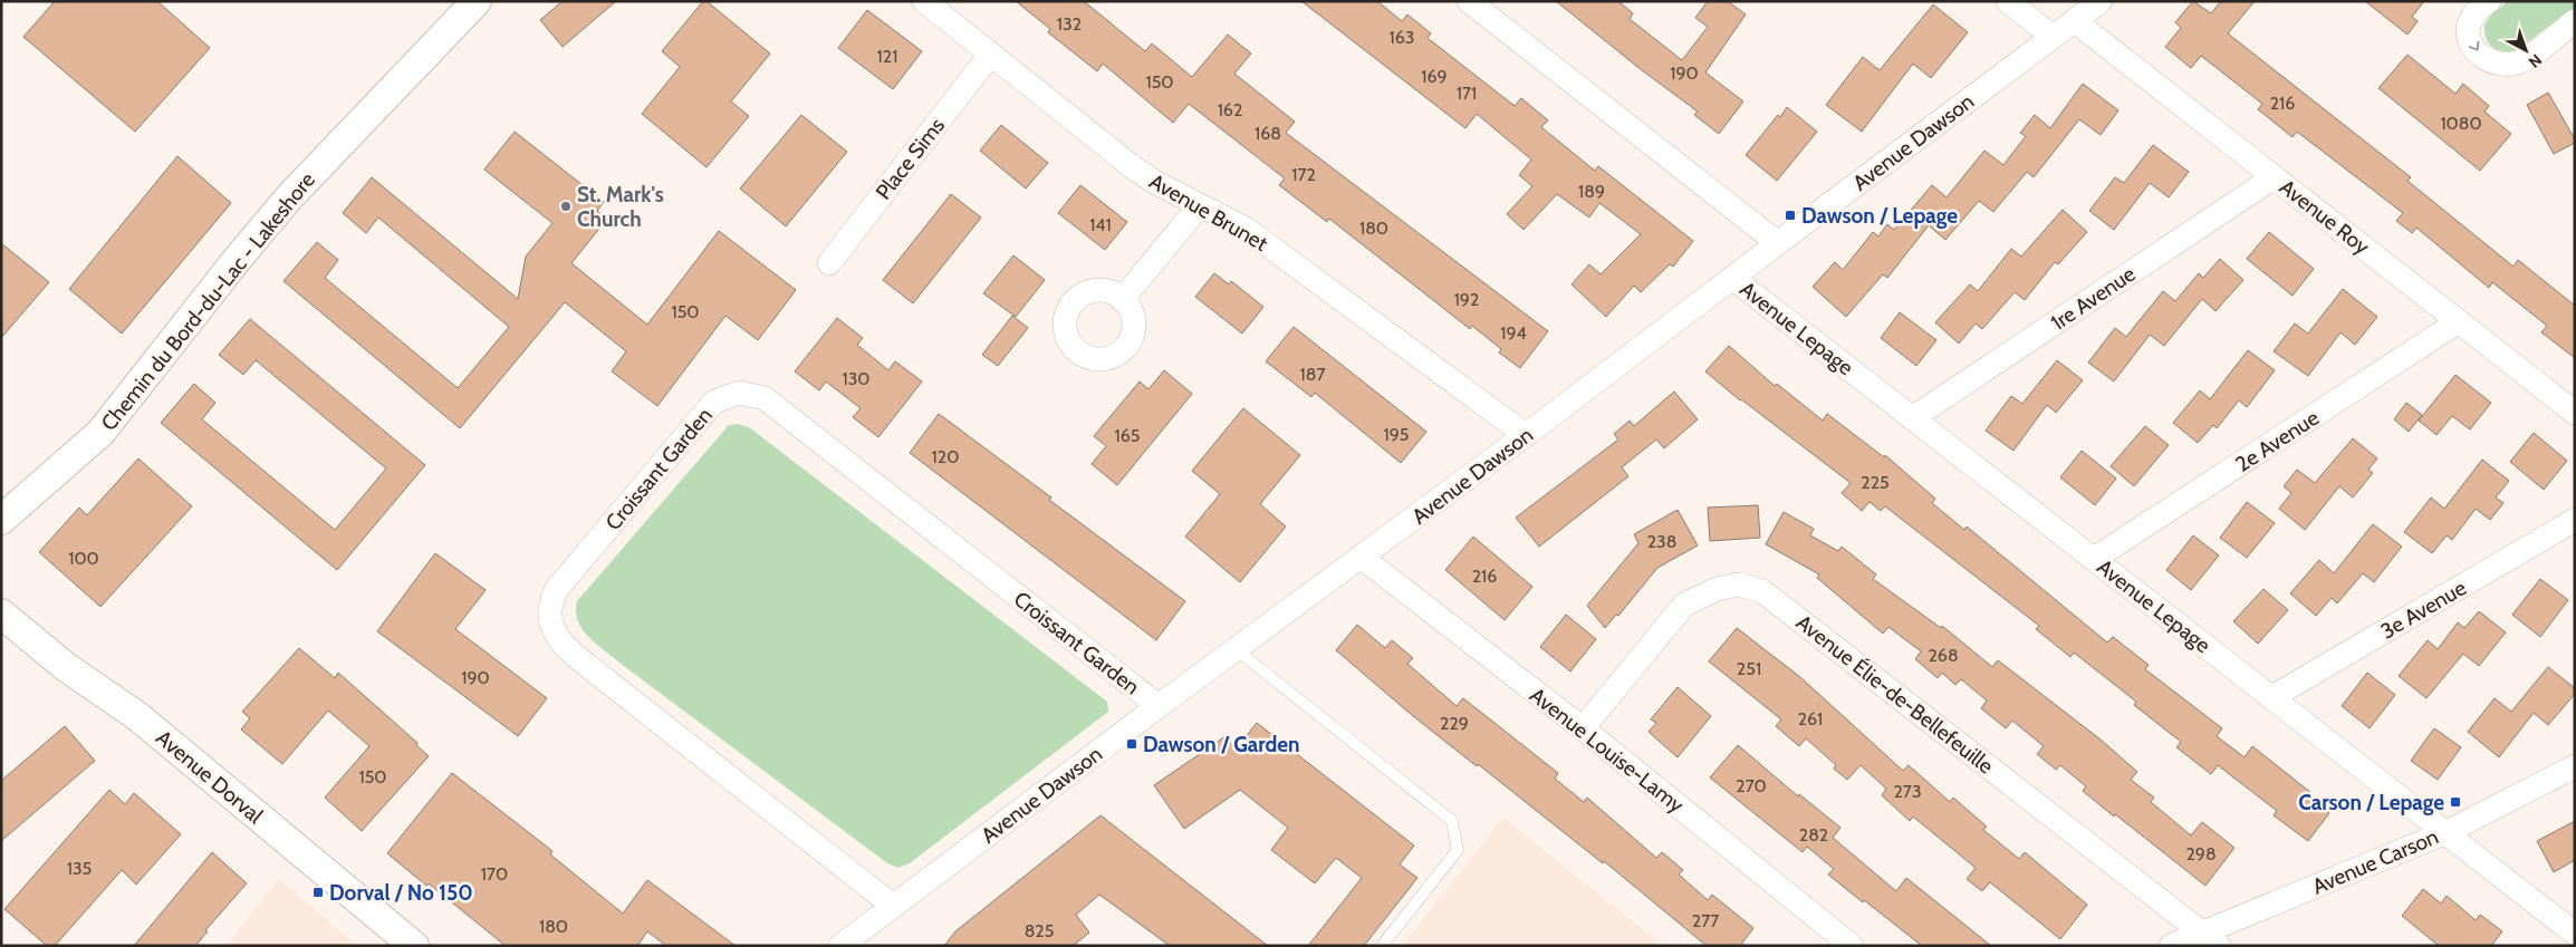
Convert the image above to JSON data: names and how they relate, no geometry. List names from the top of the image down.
{
  "streets": {
    "street": [
      "Avenue Dawson",
      "Place Sims",
      "Avenue Brunet",
      "Avenue Roy",
      "1re Avenue",
      "Chemin du Bord-du-Lac - Lakeshore",
      "Avenue Lepage",
      "2e Avenue",
      "Croissant Garden",
      "3e Avenue",
      "Avenue Élie-de-Bellefeuille",
      "Avenue Louise-Lamy",
      "Avenue Dorval",
      "Avenue Carson"
    ]
  },
  "crossings": [
    ["Avenue Dawson", "Avenue Brunet"],
    ["Avenue Dawson", "Avenue Roy"],
    ["Avenue Dawson", "Avenue Lepage"],
    ["Avenue Dawson", "Croissant Garden"],
    ["Avenue Dawson", "Avenue Louise-Lamy"],
    ["Place Sims", "Avenue Brunet"],
    ["Avenue Roy", "1re Avenue"],
    ["Avenue Roy", "2e Avenue"],
    ["1re Avenue", "Avenue Lepage"],
    ["Avenue Lepage", "2e Avenue"],
    ["Avenue Lepage", "3e Avenue"],
    ["Avenue Lepage", "Avenue Carson"],
    ["Avenue Élie-de-Bellefeuille", "Avenue Louise-Lamy"],
    ["Avenue Élie-de-Bellefeuille", "Avenue Carson"]
  ],
  "places": {
    "other": ["St. Mark's Church"],
    "transit": [
      "Dawson / Lepage",
      "Dawson / Garden",
      "Carson / Lepage",
      "Dorval / No 150"
    ]
  },
  "house_numbers": [
    "132",
    "163",
    "121",
    "190",
    "169",
    "150",
    "171",
    "216",
    "162",
    "1080",
    "168",
    "172",
    "189",
    "141",
    "180",
    "192",
    "150",
    "194",
    "187",
    "130",
    "195",
    "165",
    "120",
    "225",
    "238",
    "100",
    "216",
    "268",
    "251",
    "190",
    "261",
    "229",
    "150",
    "270",
    "273",
    "282",
    "298",
    "135",
    "170",
    "277",
    "180",
    "825"
  ],
  "north": "bottom right"
}
